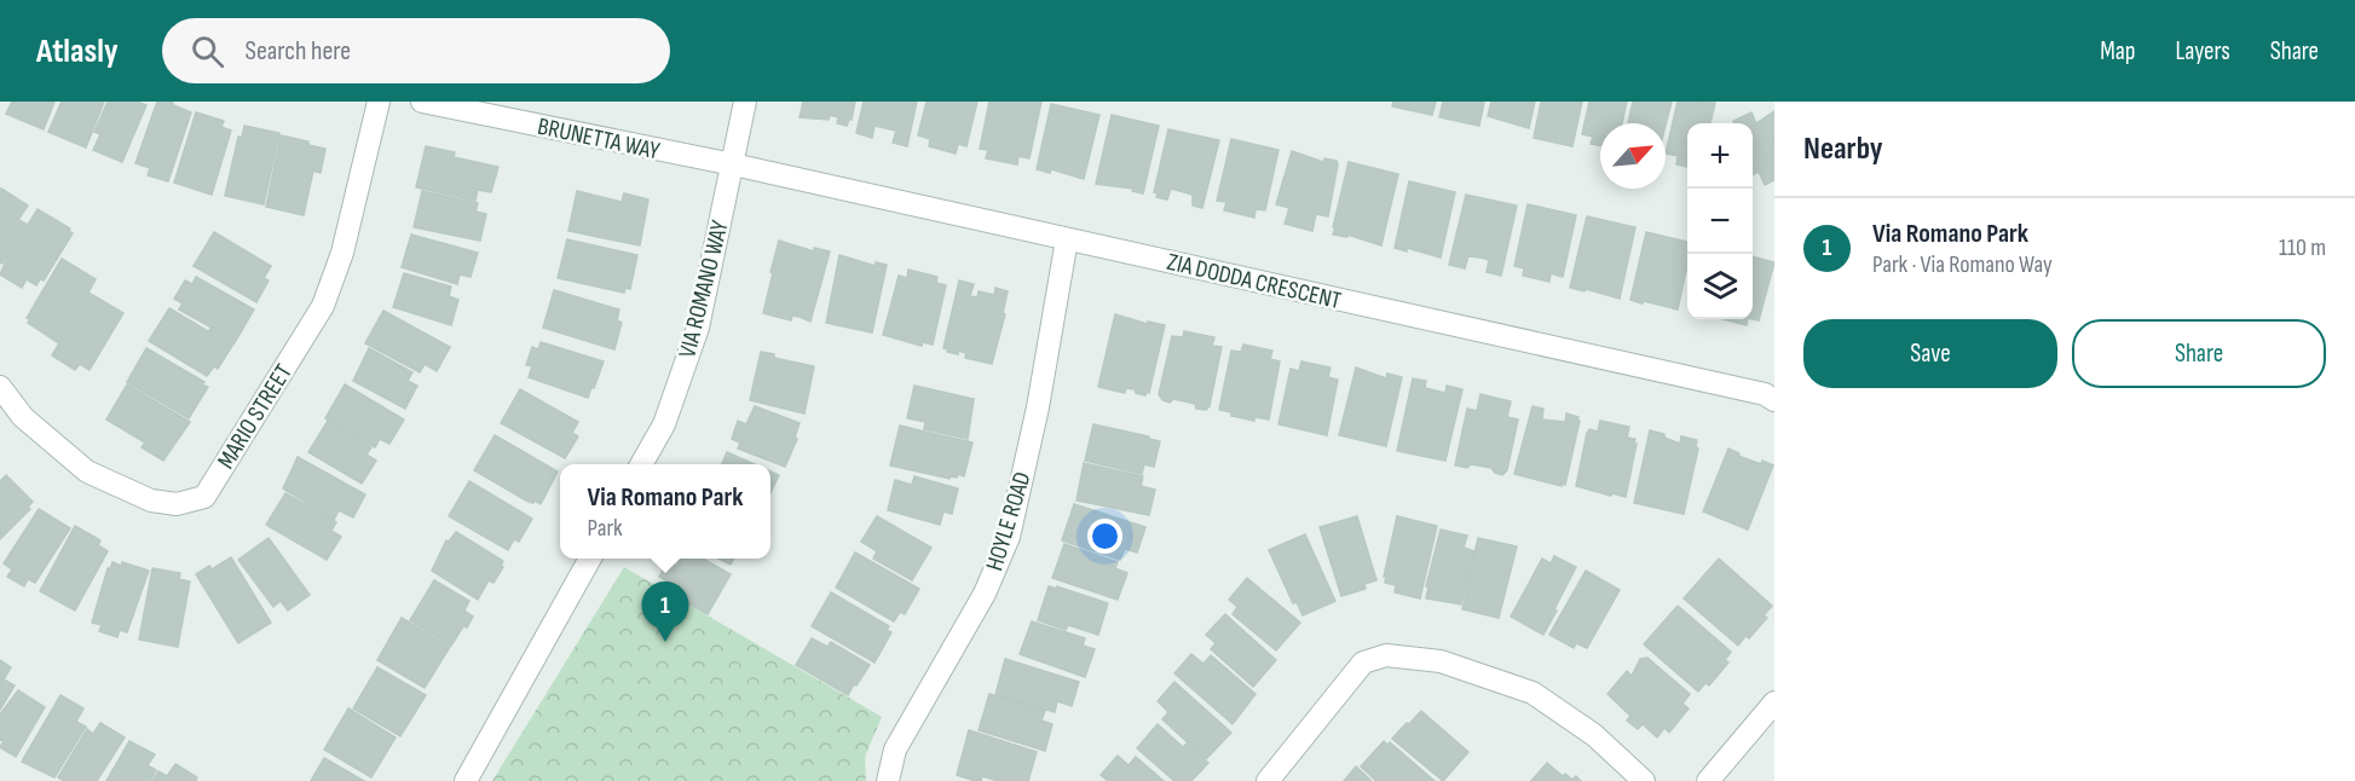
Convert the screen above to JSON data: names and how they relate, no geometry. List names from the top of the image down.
{
  "streets": {
    "street": [
      "BRUNETTA WAY",
      "ZIA DODDA CRESCENT",
      "VIA ROMANO WAY",
      "MARIO STREET",
      "HOYLE ROAD"
    ]
  },
  "crossings": [
    ["BRUNETTA WAY", "ZIA DODDA CRESCENT"],
    ["BRUNETTA WAY", "VIA ROMANO WAY"],
    ["ZIA DODDA CRESCENT", "VIA ROMANO WAY"],
    ["ZIA DODDA CRESCENT", "HOYLE ROAD"]
  ],
  "north": "top right",
  "page": {
    "header": "Atlasly",
    "search": "Search here",
    "nav": ["Map", "Layers", "Share"],
    "heading": "Nearby",
    "map_buttons": ["+", "−"],
    "list": [
      {
        "mark": "1",
        "name": "Via Romano Park",
        "note": "Park · Via Romano Way",
        "value": "110 m"
      }
    ],
    "buttons": ["Save", "Share"],
    "popup": ["Via Romano Park", "Park"],
    "pins": "1"
  }
}
